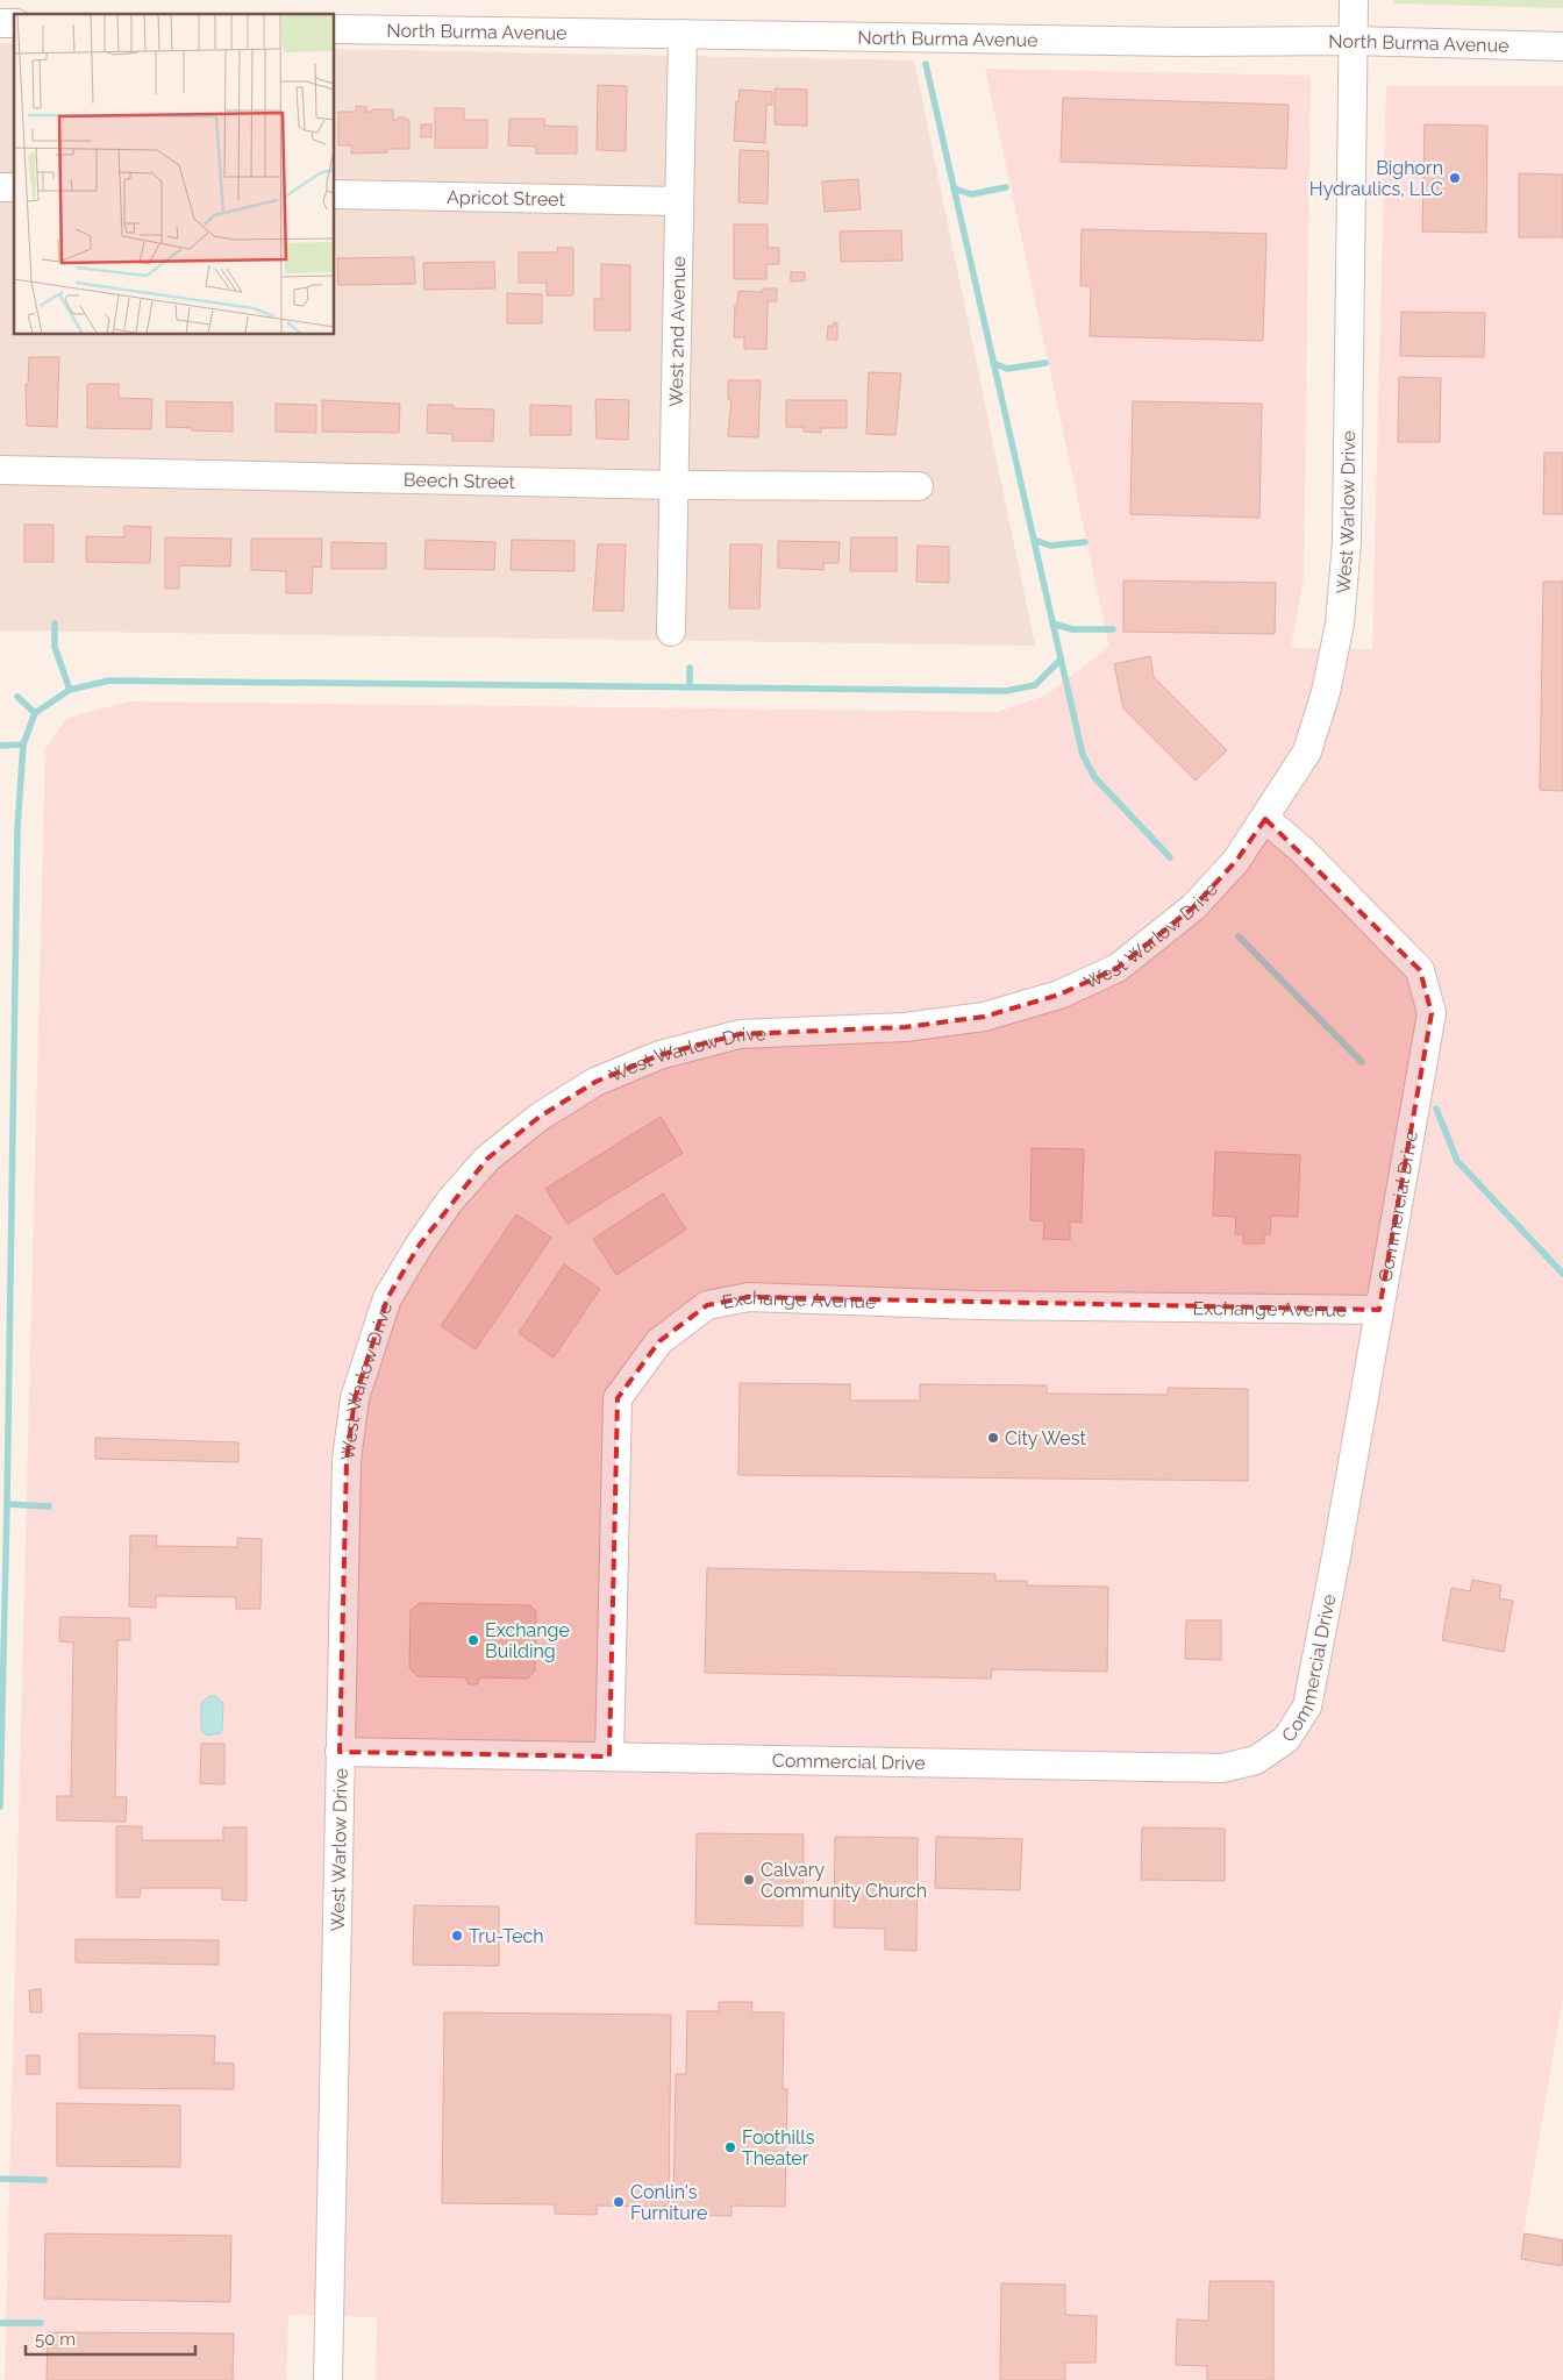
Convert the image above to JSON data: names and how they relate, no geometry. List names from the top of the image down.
{
  "streets": {
    "street": [
      "North Burma Avenue",
      "Apricot Street",
      "West 2nd Avenue",
      "Beech Street",
      "West Warlow Drive",
      "Commercial Drive",
      "Exchange Avenue"
    ]
  },
  "crossings": [
    ["North Burma Avenue", "West 2nd Avenue"],
    ["North Burma Avenue", "West Warlow Drive"],
    ["Apricot Street", "West 2nd Avenue"],
    ["West 2nd Avenue", "Beech Street"],
    ["West Warlow Drive", "Commercial Drive"],
    ["Commercial Drive", "Exchange Avenue"]
  ],
  "places": [
    "Bighorn Hydraulics, LLC",
    "City West",
    "Exchange Building",
    "Calvary Community Church",
    "Tru-Tech",
    "Foothills Theater",
    "Conlin's Furniture"
  ],
  "scale_bar": "50 m"
}
